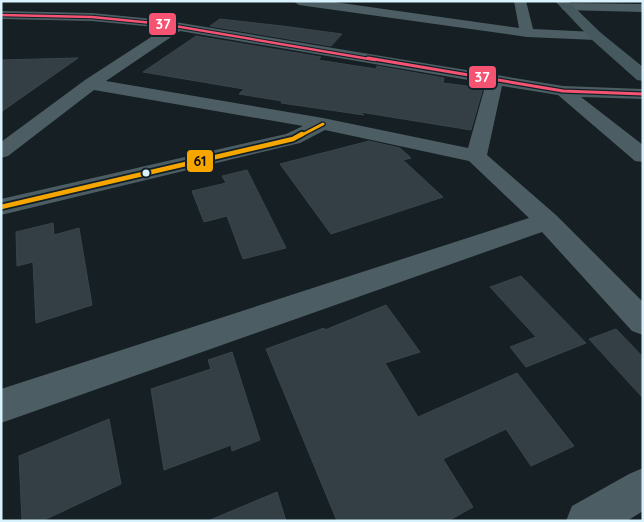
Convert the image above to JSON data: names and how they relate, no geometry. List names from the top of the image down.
{
  "lines": ["transit line 37", "transit line 61"]
}
